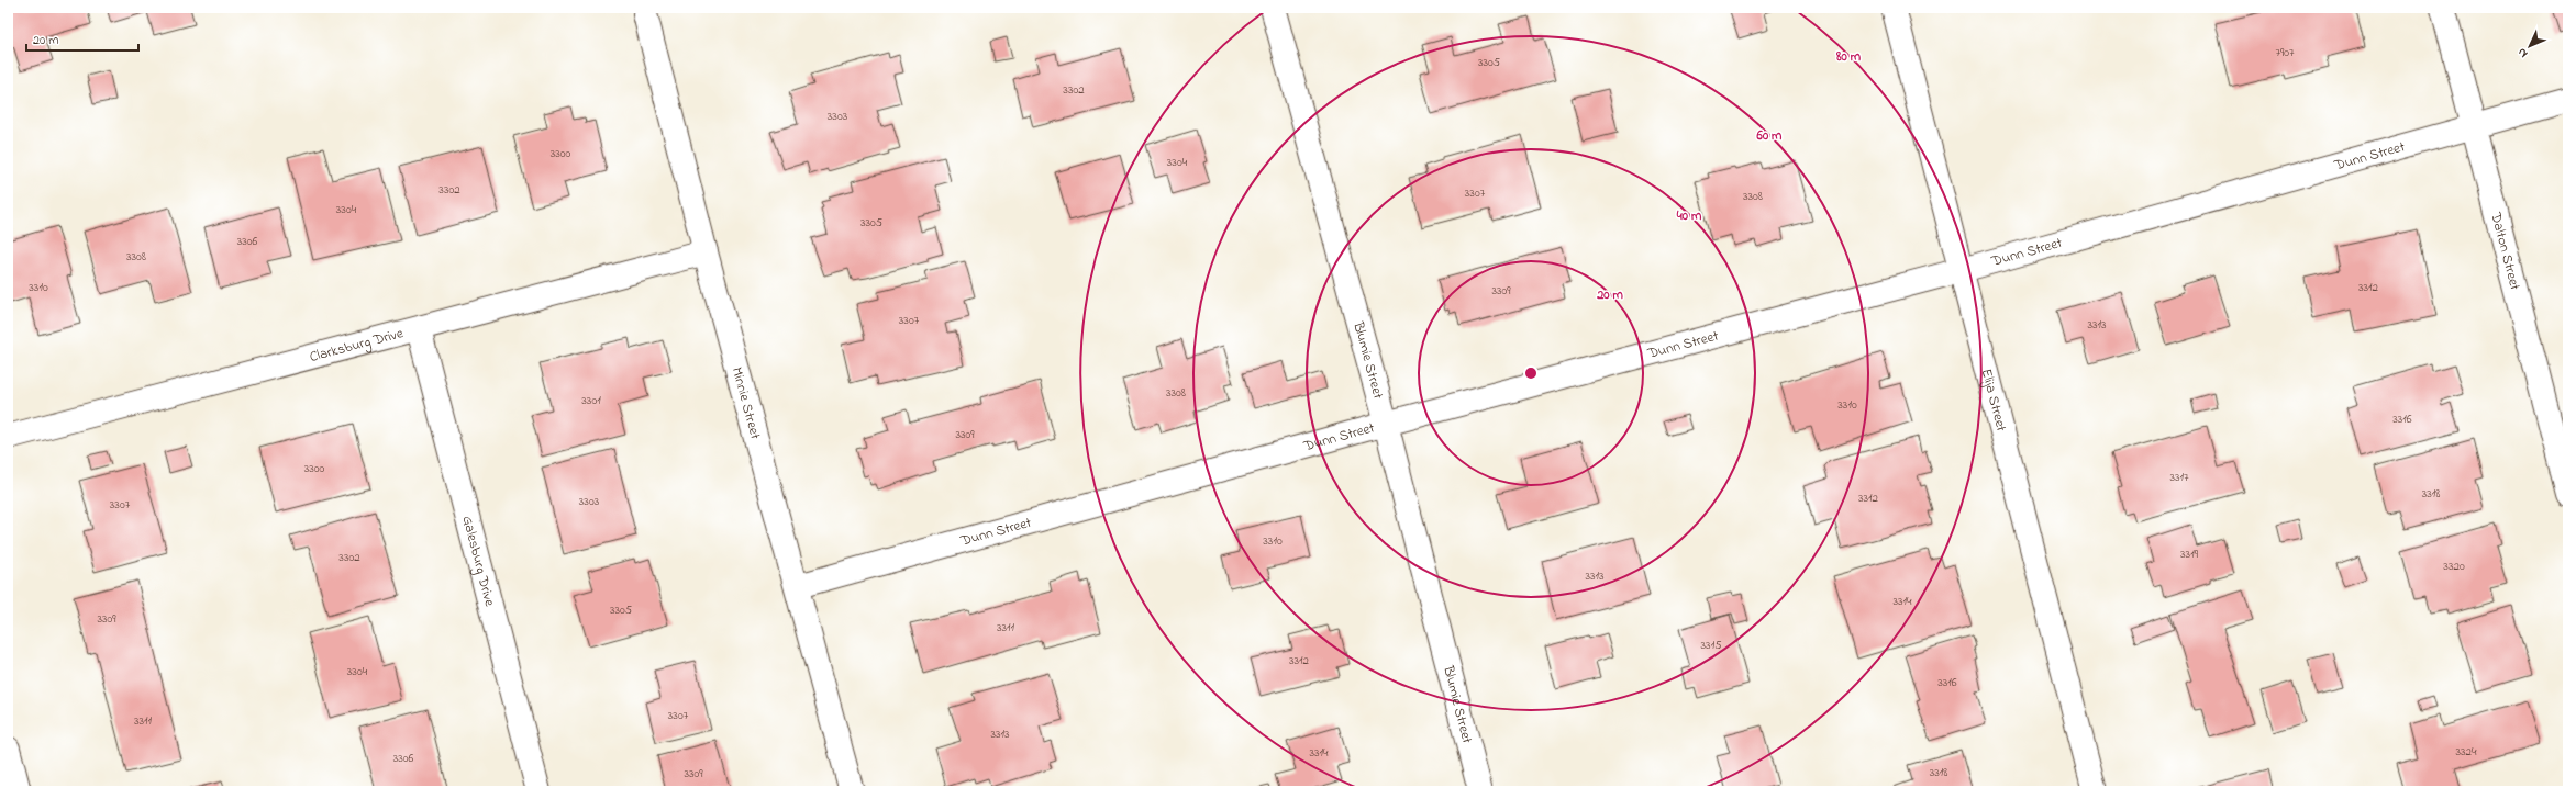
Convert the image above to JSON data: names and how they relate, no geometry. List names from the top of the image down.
{
  "streets": {
    "street": [
      "Dunn Street",
      "Dalton Street",
      "Clarksburg Drive",
      "Blumie Street",
      "Elija Street",
      "Minnie Street",
      "Galesburg Drive"
    ]
  },
  "crossings": [
    ["Dunn Street", "Dalton Street"],
    ["Dunn Street", "Blumie Street"],
    ["Dunn Street", "Elija Street"],
    ["Dunn Street", "Minnie Street"],
    ["Clarksburg Drive", "Minnie Street"],
    ["Clarksburg Drive", "Galesburg Drive"]
  ],
  "house_numbers": [
    "7907",
    "3305",
    "3302",
    "3303",
    "3300",
    "3304",
    "3302",
    "3307",
    "3308",
    "3304",
    "3305",
    "3306",
    "3308",
    "3310",
    "3312",
    "3309",
    "3307",
    "3313",
    "3308",
    "3301",
    "3310",
    "3316",
    "3309",
    "3300",
    "3317",
    "3318",
    "3312",
    "3303",
    "3307",
    "3310",
    "3319",
    "3302",
    "3320",
    "3313",
    "3314",
    "3305",
    "3309",
    "3311",
    "3315",
    "3312",
    "3304",
    "3316",
    "3307",
    "3311",
    "3313",
    "3324",
    "3314",
    "3306",
    "3318",
    "3309"
  ],
  "scale_bar": "20 m",
  "north": "bottom left",
  "rings": [
    "80 m",
    "60 m",
    "40 m",
    "20 m"
  ]
}
